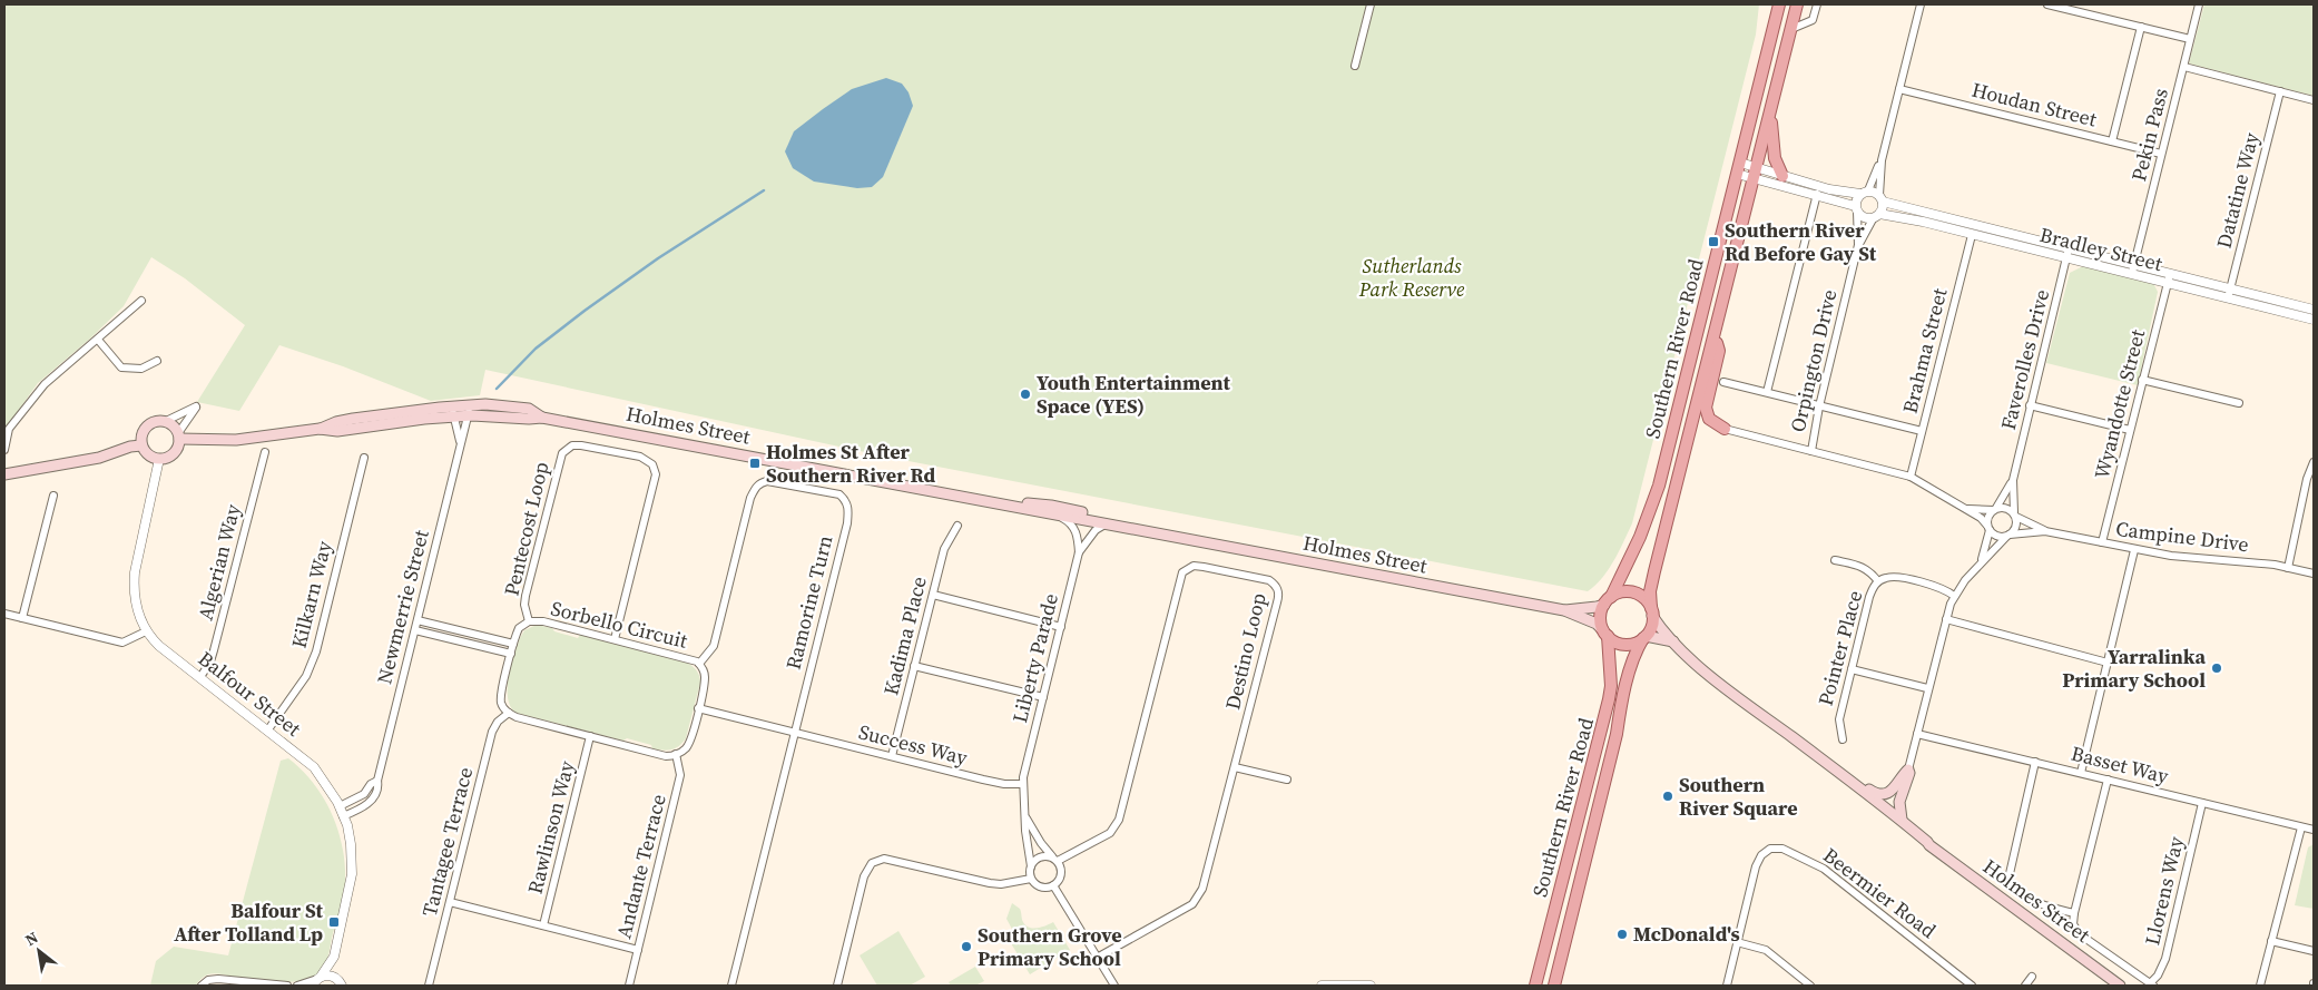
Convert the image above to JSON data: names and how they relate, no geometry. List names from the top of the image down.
{
  "streets": {
    "main road": ["Southern River Road", "Holmes Street"],
    "street": [
      "Houdan Street",
      "Pekin Pass",
      "Datatine Way",
      "Bradley Street",
      "Brahma Street",
      "Faverolles Drive",
      "Orpington Drive",
      "Wyandotte Street",
      "Pentecost Loop",
      "Campine Drive",
      "Algerian Way",
      "Kilkarn Way",
      "Ramorine Turn",
      "Newmerrie Street",
      "Sorbello Circuit",
      "Kadima Place",
      "Pointer Place",
      "Destino Loop",
      "Liberty Parade",
      "Balfour Street",
      "Success Way",
      "Basset Way",
      "Rawlinson Way",
      "Tantagee Terrace",
      "Andante Terrace",
      "Llorens Way",
      "Beermier Road"
    ]
  },
  "crossings": [
    ["Houdan Street", "Pekin Pass"],
    ["Pekin Pass", "Bradley Street"],
    ["Datatine Way", "Bradley Street"],
    ["Bradley Street", "Brahma Street"],
    ["Bradley Street", "Faverolles Drive"],
    ["Bradley Street", "Orpington Drive"],
    ["Bradley Street", "Wyandotte Street"],
    ["Southern River Road", "Holmes Street"],
    ["Faverolles Drive", "Campine Drive"],
    ["Wyandotte Street", "Campine Drive"],
    ["Holmes Street", "Newmerrie Street"],
    ["Holmes Street", "Liberty Parade"],
    ["Holmes Street", "Balfour Street"],
    ["Pentecost Loop", "Sorbello Circuit"],
    ["Algerian Way", "Balfour Street"],
    ["Kilkarn Way", "Balfour Street"],
    ["Ramorine Turn", "Sorbello Circuit"],
    ["Ramorine Turn", "Success Way"],
    ["Newmerrie Street", "Balfour Street"],
    ["Sorbello Circuit", "Success Way"],
    ["Sorbello Circuit", "Tantagee Terrace"],
    ["Sorbello Circuit", "Andante Terrace"],
    ["Kadima Place", "Success Way"],
    ["Destino Loop", "Liberty Parade"],
    ["Liberty Parade", "Success Way"],
    ["Basset Way", "Llorens Way"]
  ],
  "parks": ["Sutherlands Park Reserve"],
  "places": {
    "transit": ["Southern River Rd Before Gay St", "Holmes St After Southern River Rd", "Balfour St After Tolland Lp"],
    "other": [
      "Youth Entertainment Space (YES)",
      "Yarralinka Primary School",
      "Southern River Square",
      "McDonald's",
      "Southern Grove Primary School"
    ]
  },
  "north": "top left"
}
